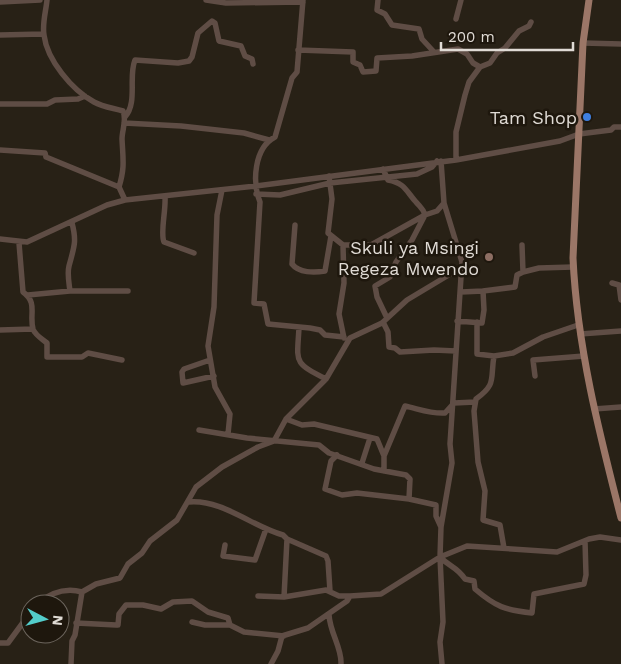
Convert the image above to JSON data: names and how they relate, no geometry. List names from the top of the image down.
{
  "places": ["Tam Shop", "Skuli ya Msingi Regeza Mwendo"],
  "scale_bar": "200 m",
  "north": "right"
}
